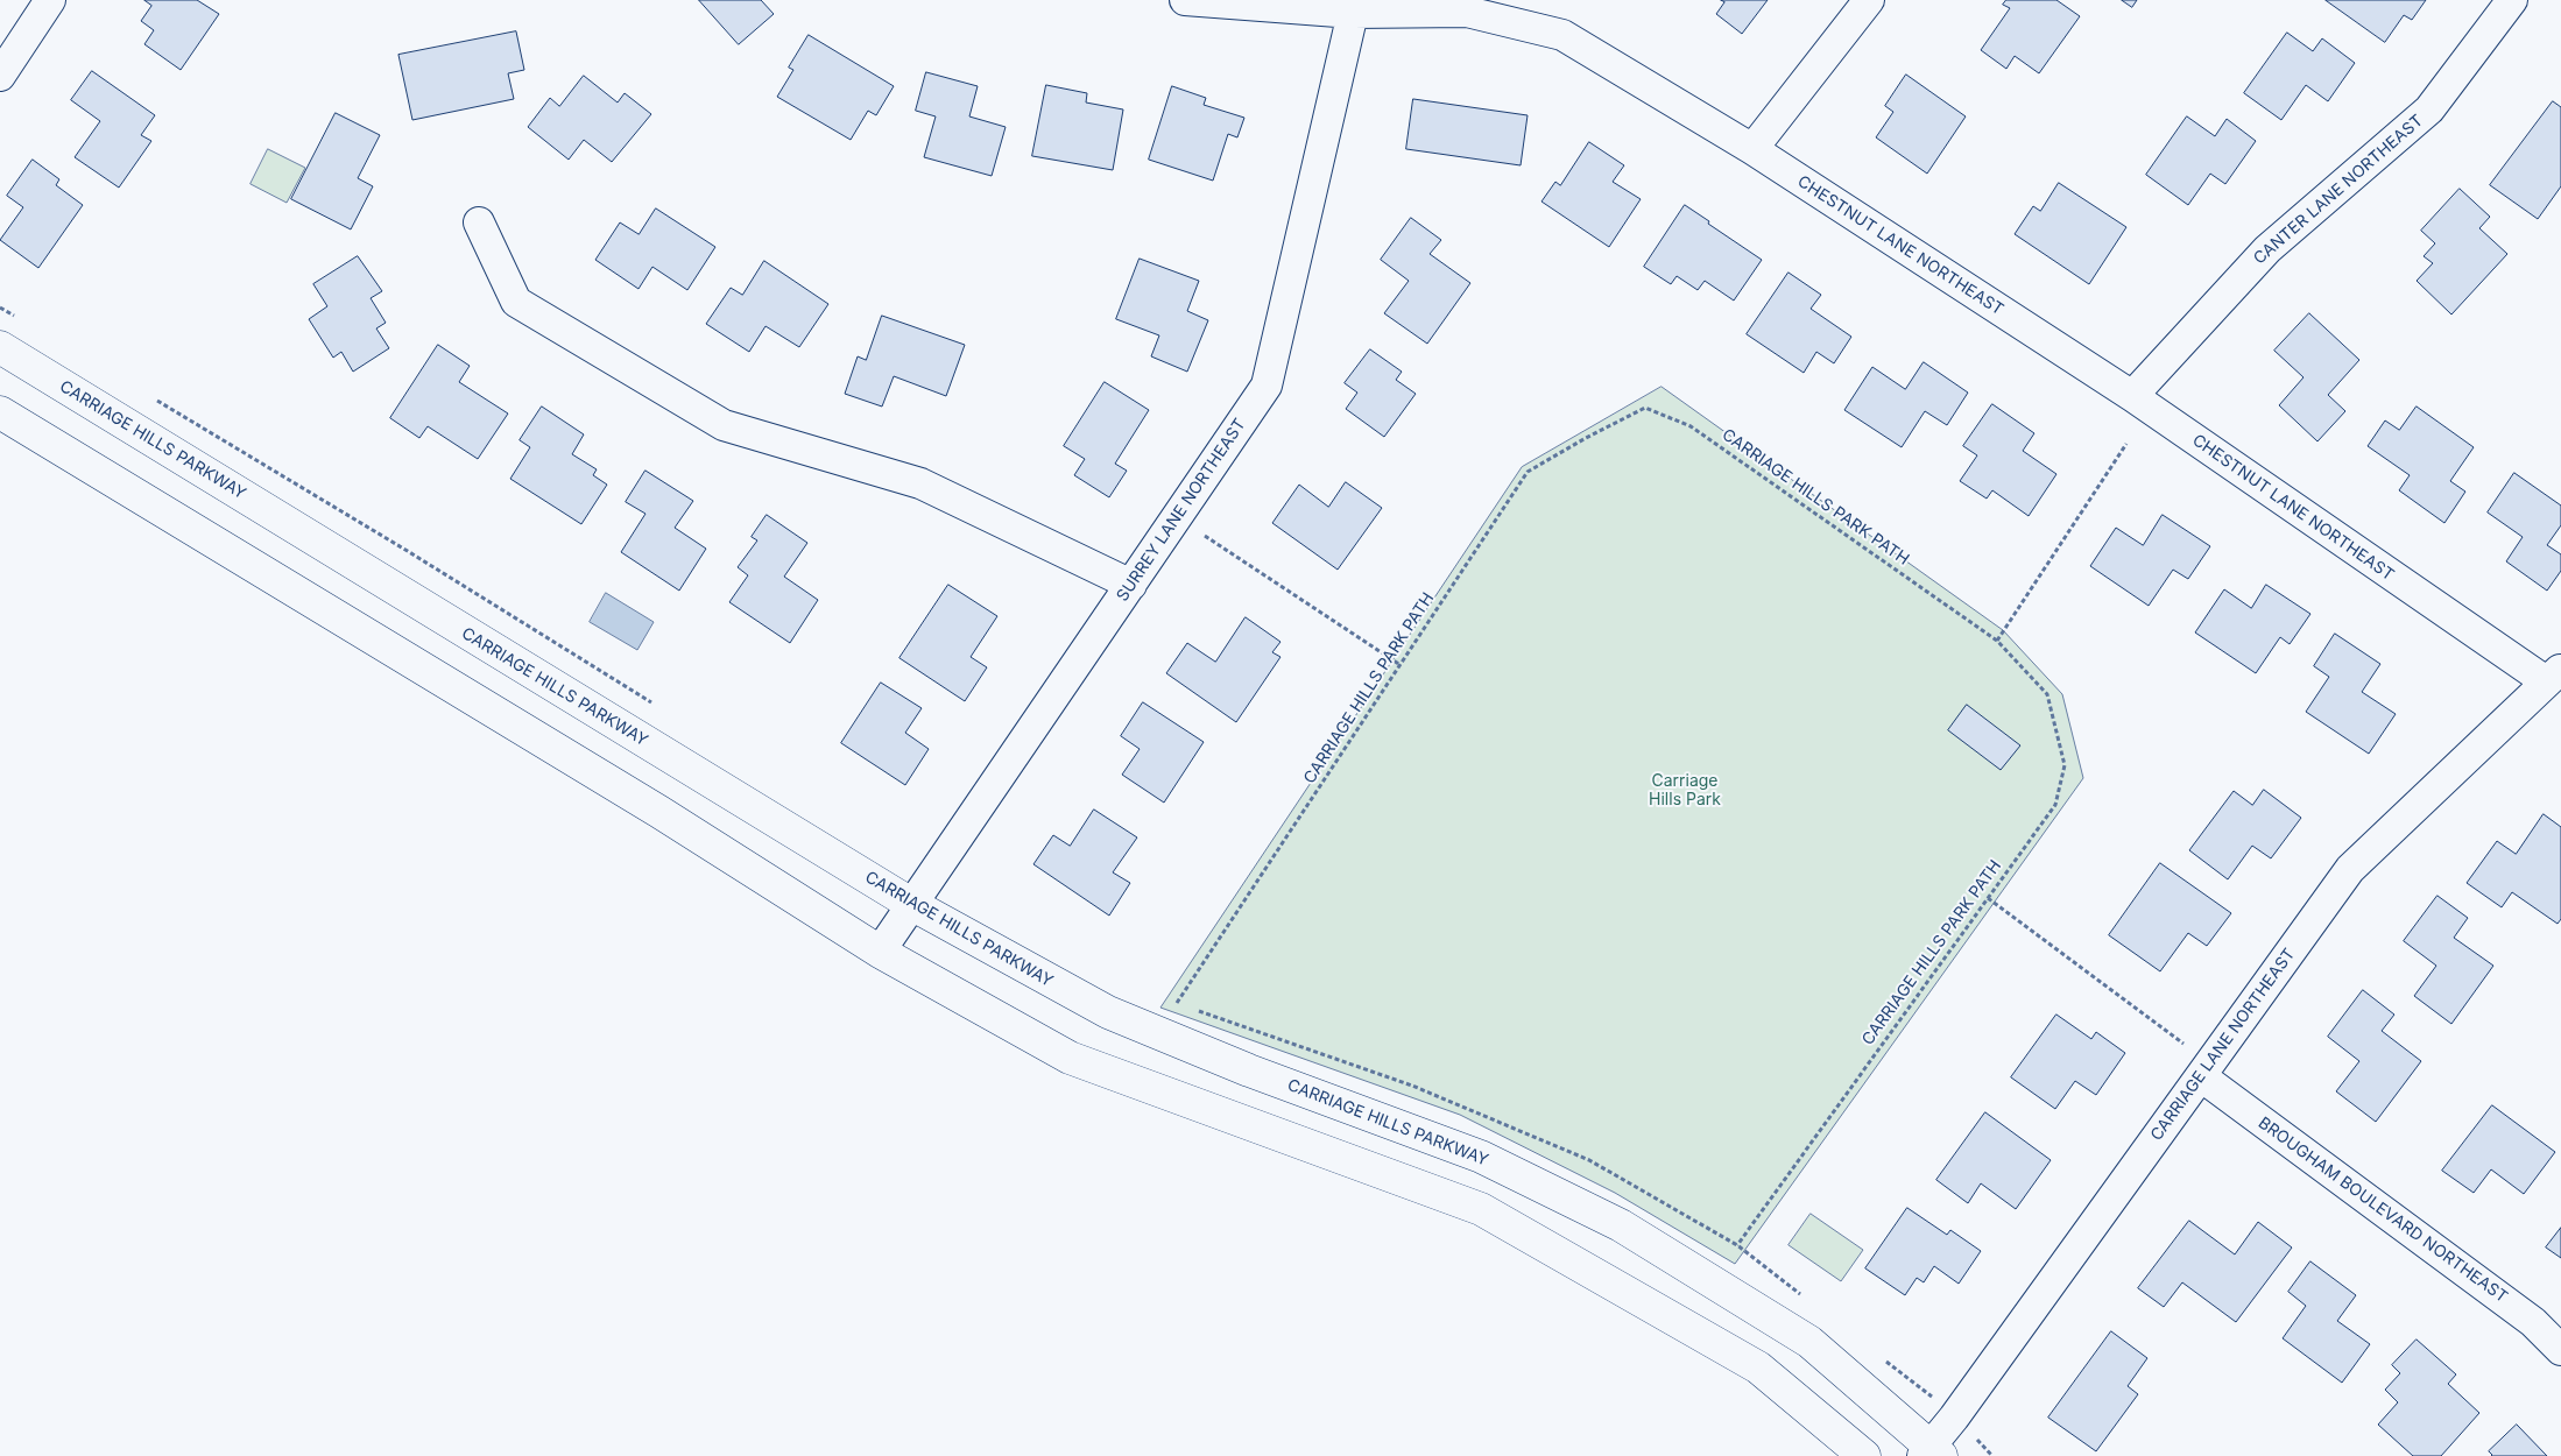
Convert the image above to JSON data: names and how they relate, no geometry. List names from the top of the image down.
{
  "streets": {
    "street": [
      "CANTER LANE NORTHEAST",
      "CHESTNUT LANE NORTHEAST",
      "CARRIAGE HILLS PARKWAY",
      "SURREY LANE NORTHEAST",
      "CARRIAGE LANE NORTHEAST",
      "BROUGHAM BOULEVARD NORTHEAST"
    ],
    "path": ["CARRIAGE HILLS PARK PATH"]
  },
  "crossings": [
    ["CANTER LANE NORTHEAST", "CHESTNUT LANE NORTHEAST"],
    ["CHESTNUT LANE NORTHEAST", "SURREY LANE NORTHEAST"],
    ["CHESTNUT LANE NORTHEAST", "CARRIAGE LANE NORTHEAST"],
    ["CARRIAGE HILLS PARKWAY", "SURREY LANE NORTHEAST"],
    ["CARRIAGE HILLS PARKWAY", "CARRIAGE LANE NORTHEAST"],
    ["CARRIAGE LANE NORTHEAST", "BROUGHAM BOULEVARD NORTHEAST"]
  ],
  "parks": ["Carriage Hills Park"]
}
